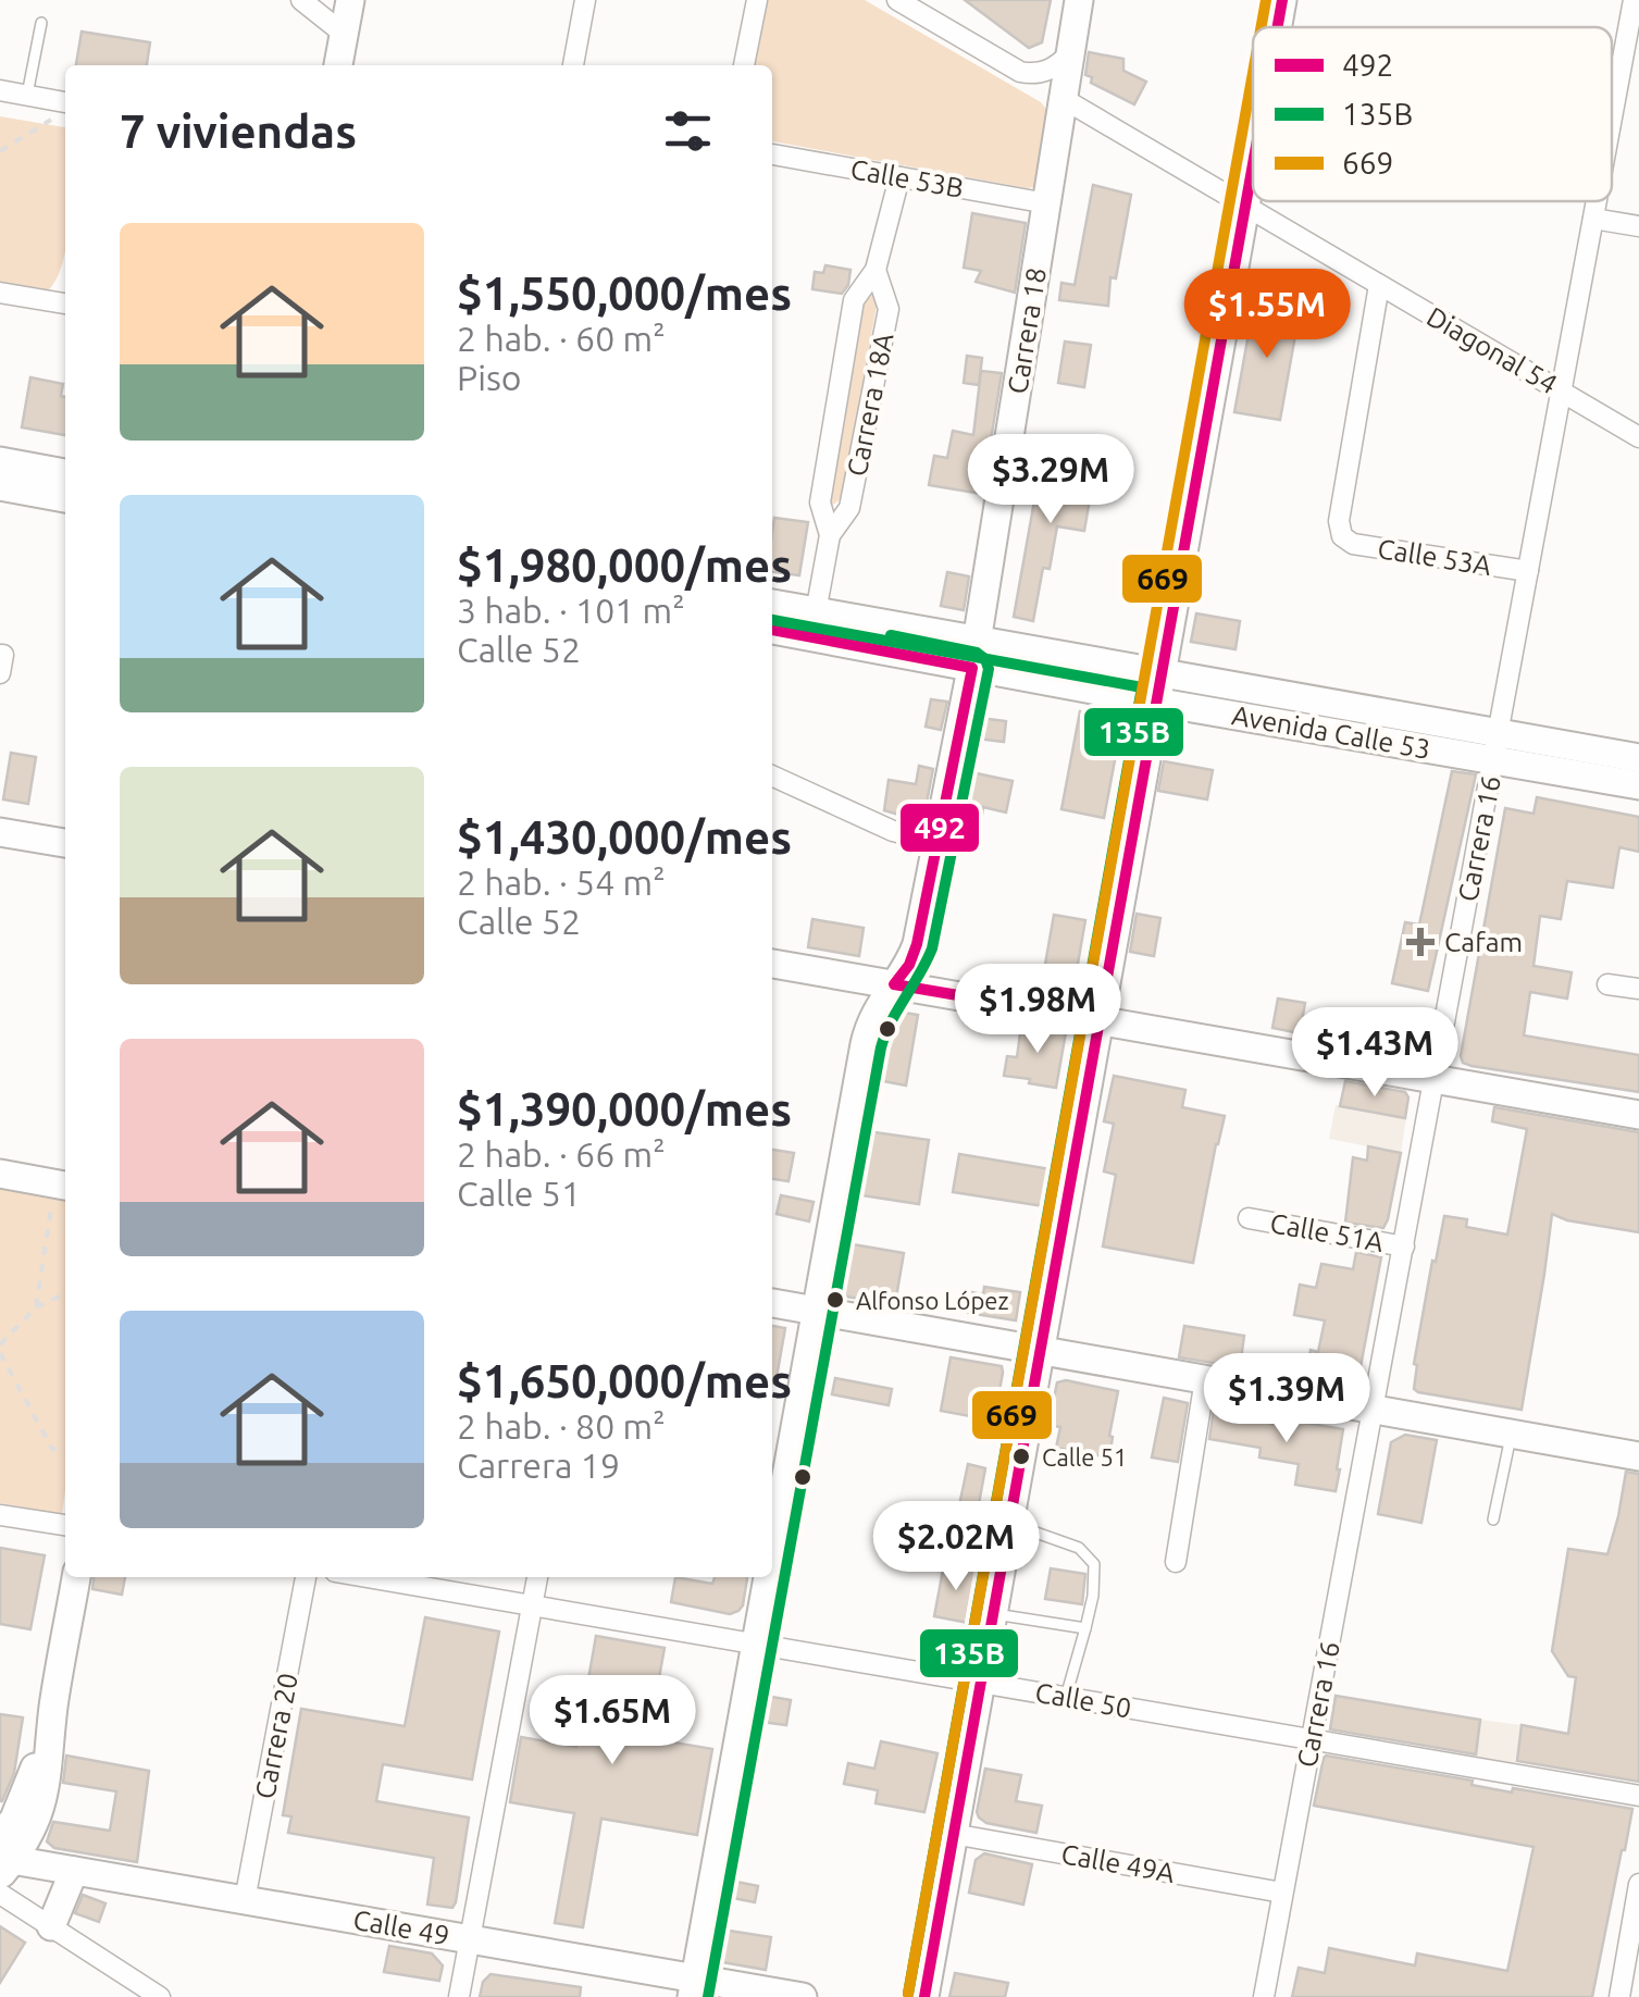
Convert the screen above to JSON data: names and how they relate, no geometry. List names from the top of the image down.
{
  "streets": {
    "street": [
      "Calle 53B",
      "Carrera 18",
      "Diagonal 54",
      "Carrera 18A",
      "Calle 53A",
      "Avenida Calle 53",
      "Carrera 16",
      "Calle 51A",
      "Calle 50",
      "Carrera 20",
      "Calle 49A",
      "Calle 49"
    ]
  },
  "crossings": [
    ["Calle 53B", "Carrera 18"],
    ["Calle 53B", "Carrera 18A"],
    ["Carrera 18", "Diagonal 54"],
    ["Carrera 18", "Avenida Calle 53"],
    ["Carrera 18", "Calle 50"],
    ["Carrera 18", "Calle 49"],
    ["Diagonal 54", "Calle 53A"],
    ["Diagonal 54", "Carrera 16"],
    ["Carrera 18A", "Avenida Calle 53"],
    ["Calle 53A", "Carrera 16"],
    ["Avenida Calle 53", "Carrera 16"],
    ["Carrera 16", "Calle 51A"],
    ["Carrera 16", "Calle 50"],
    ["Carrera 16", "Calle 49A"],
    ["Carrera 20", "Calle 49"]
  ],
  "places": {
    "health": ["Cafam"],
    "other": ["Alfonso López", "Calle 51"]
  },
  "lines": ["transit line 492", "transit line 669", "transit line 135B"],
  "legend": ["492", "135B", "669"],
  "page": {
    "heading": "7 viviendas",
    "list": [
      {
        "name": "$1,550,000/mes",
        "note": "2 hab. · 60 m² · Piso"
      },
      {
        "name": "$1,980,000/mes",
        "note": "3 hab. · 101 m² · Calle 52"
      },
      {
        "name": "$1,430,000/mes",
        "note": "2 hab. · 54 m² · Calle 52"
      },
      {
        "name": "$1,390,000/mes",
        "note": "2 hab. · 66 m² · Calle 51"
      },
      {
        "name": "$1,650,000/mes",
        "note": "2 hab. · 80 m² · Carrera 19"
      }
    ],
    "price": [
      "$1.55M",
      "$3.29M",
      "$1.98M",
      "$1.43M",
      "$1.39M",
      "$2.02M",
      "$1.65M"
    ]
  }
}
